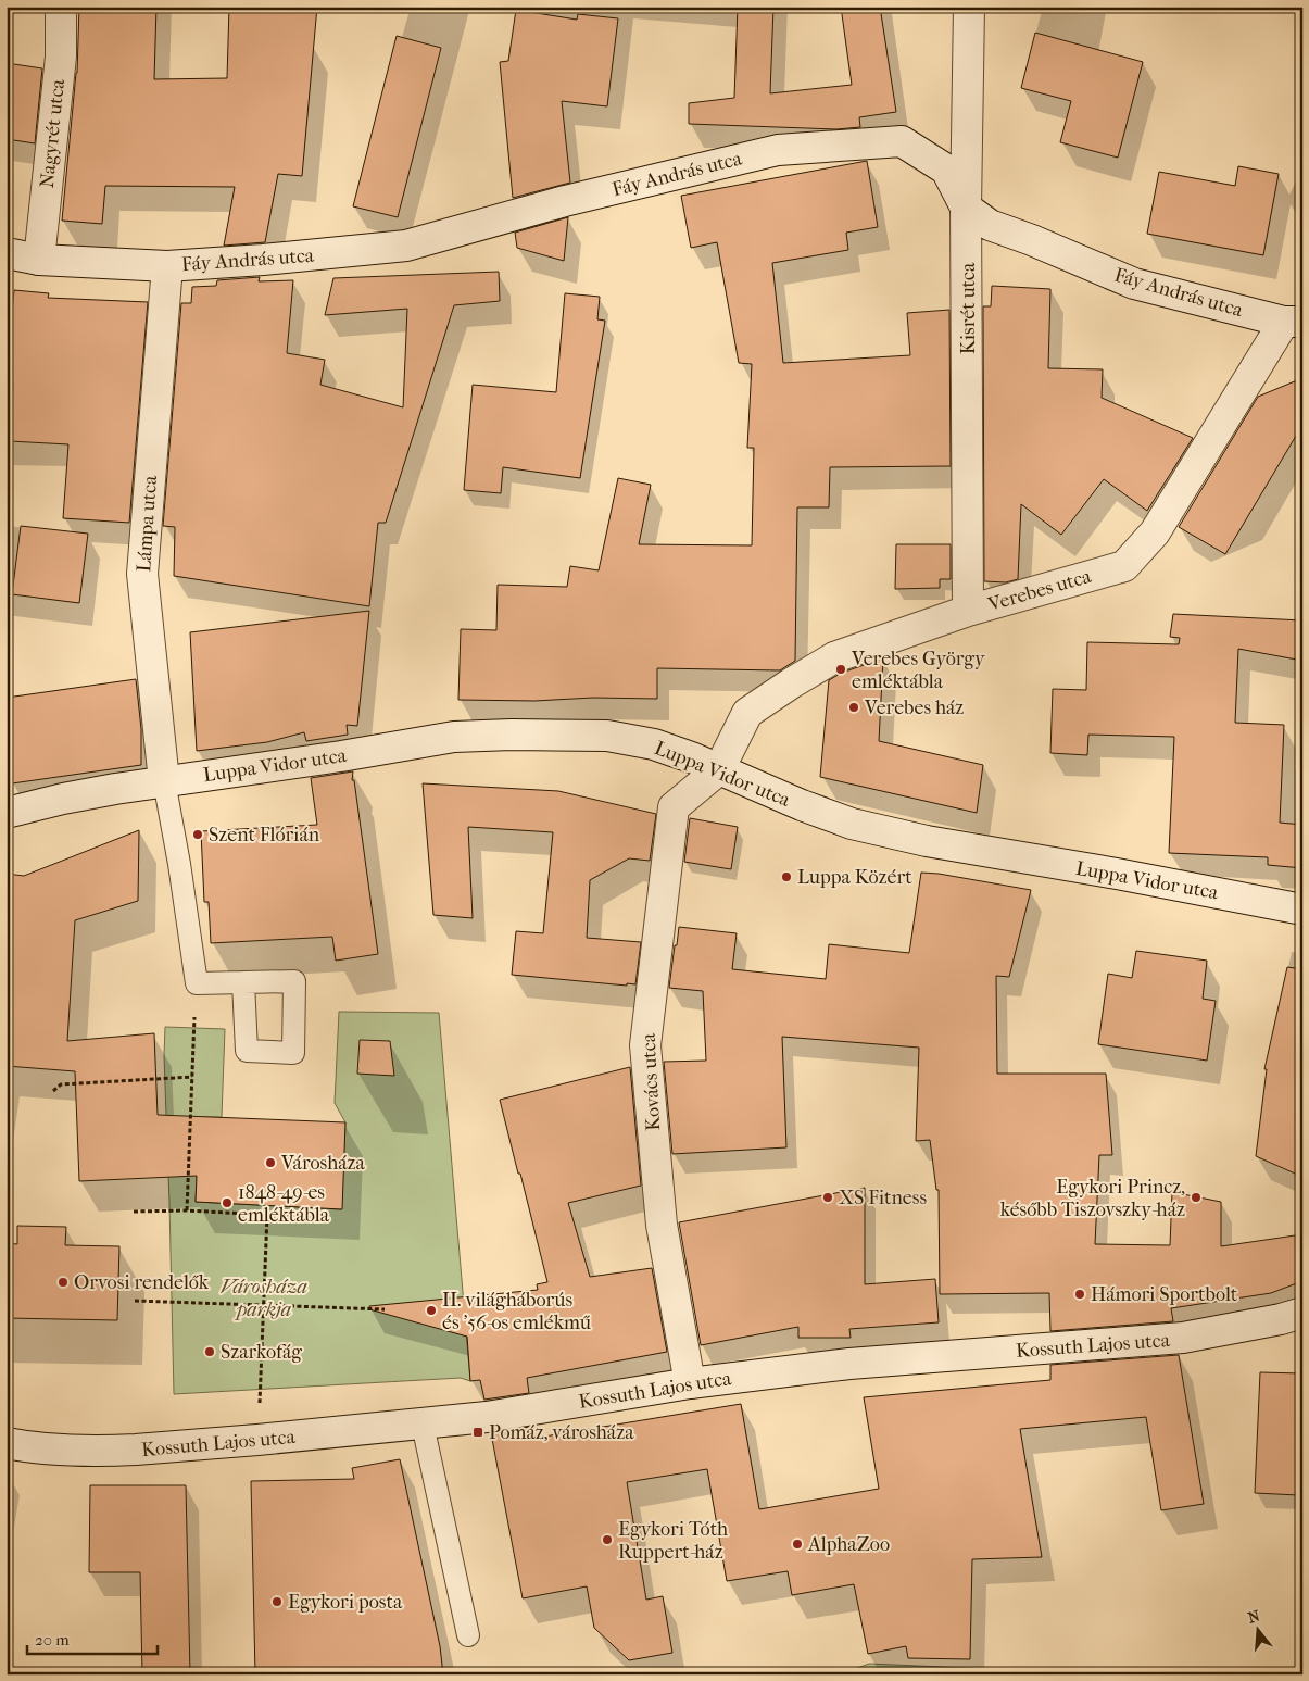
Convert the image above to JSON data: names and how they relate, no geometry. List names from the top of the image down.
{
  "streets": {
    "street": [
      "Nagyrét utca",
      "Fáy András utca",
      "Kisrét utca",
      "Lámpa utca",
      "Verebes utca",
      "Luppa Vidor utca",
      "Kovács utca",
      "Kossuth Lajos utca"
    ]
  },
  "crossings": [
    ["Nagyrét utca", "Fáy András utca"],
    ["Fáy András utca", "Kisrét utca"],
    ["Fáy András utca", "Lámpa utca"],
    ["Fáy András utca", "Verebes utca"],
    ["Kisrét utca", "Verebes utca"],
    ["Lámpa utca", "Luppa Vidor utca"],
    ["Verebes utca", "Luppa Vidor utca"],
    ["Verebes utca", "Kovács utca"],
    ["Luppa Vidor utca", "Kovács utca"],
    ["Kovács utca", "Kossuth Lajos utca"]
  ],
  "parks": ["Városháza parkja"],
  "places": {
    "other": [
      "Verebes György emléktábla",
      "Verebes ház",
      "Szent Flórián",
      "Luppa Közért",
      "Városháza",
      "XS Fitness",
      "Egykori Princz, később Tiszovszky-ház",
      "1848-49-es emléktábla",
      "Orvosi rendelők",
      "Hámori Sportbolt",
      "II. világháborús és '56-os emlékmű",
      "Szarkofág",
      "Egykori Tóth Ruppert-ház",
      "AlphaZoo",
      "Egykori posta"
    ],
    "transit": ["Pomáz, városháza"]
  },
  "scale_bar": "20 m",
  "north": "top"
}
